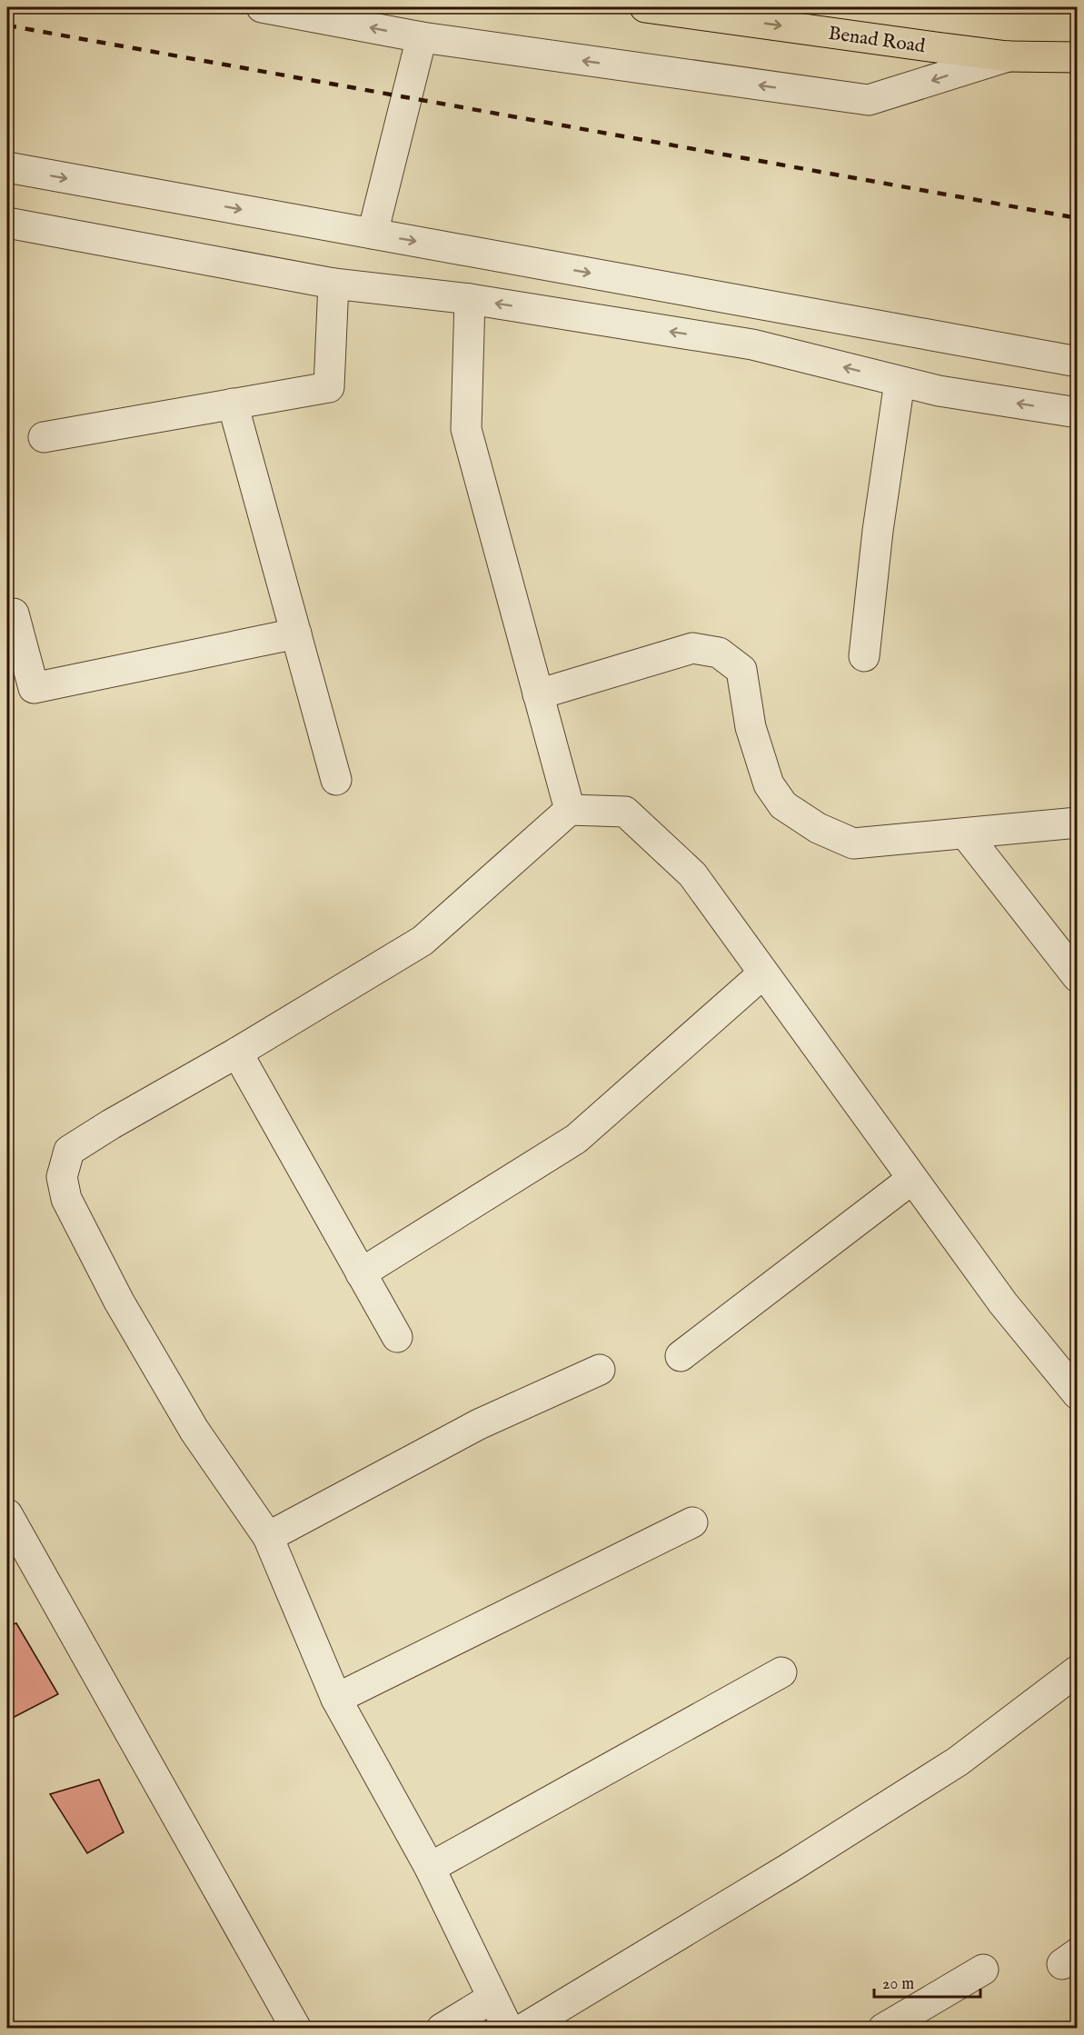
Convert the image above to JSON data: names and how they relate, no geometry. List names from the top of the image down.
{
  "streets": {
    "main road": ["Benad Road"]
  },
  "one_way": ["Benad Road"],
  "scale_bar": "20 m"
}
